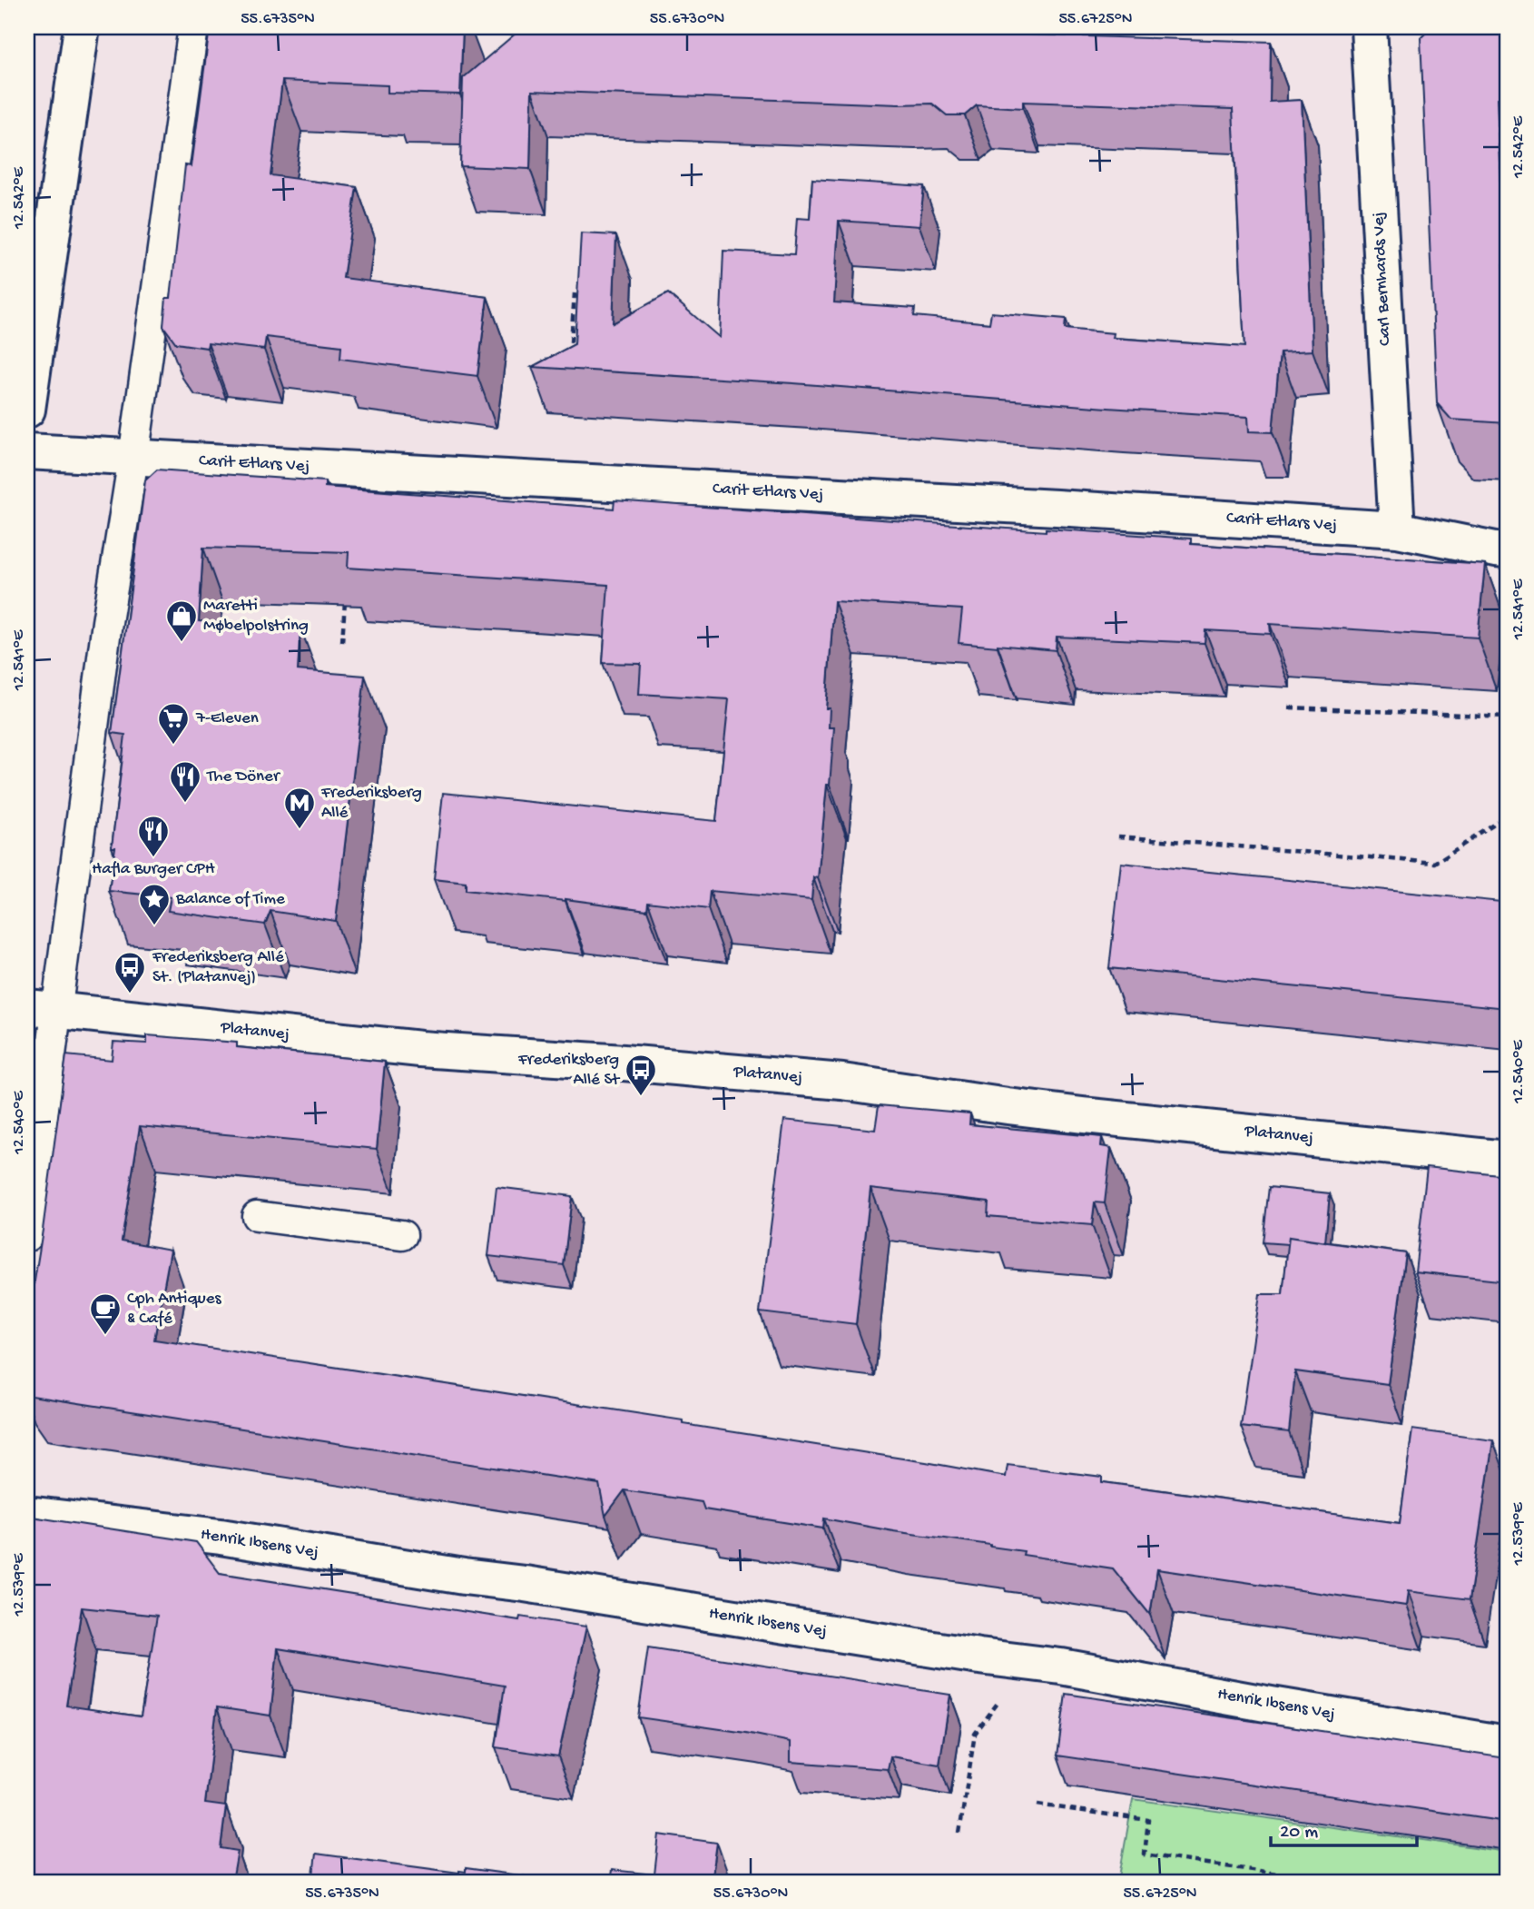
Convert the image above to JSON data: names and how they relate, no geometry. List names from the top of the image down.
{
  "streets": {
    "street": [
      "Carl Bernhards Vej",
      "Carit Etlars Vej",
      "Platanvej",
      "Henrik Ibsens Vej"
    ]
  },
  "crossings": [
    ["Carl Bernhards Vej", "Carit Etlars Vej"]
  ],
  "places": {
    "shop": ["Maretti Møbelpolstring"],
    "supermarket": ["7-Eleven"],
    "restaurant": ["The Döner", "Hafla Burger CPH"],
    "metro station": ["Frederiksberg Allé"],
    "place": ["Balance of Time"],
    "bus stop": ["Frederiksberg Allé St. (Platanvej)", "Frederiksberg Allé St"],
    "cafe": ["Cph Antiques & Café"]
  },
  "scale_bar": "20 m",
  "coordinates": [
    "55.6735°N",
    "55.6730°N",
    "55.6725°N",
    "12.542°E",
    "12.541°E",
    "12.540°E",
    "12.539°E"
  ]
}
